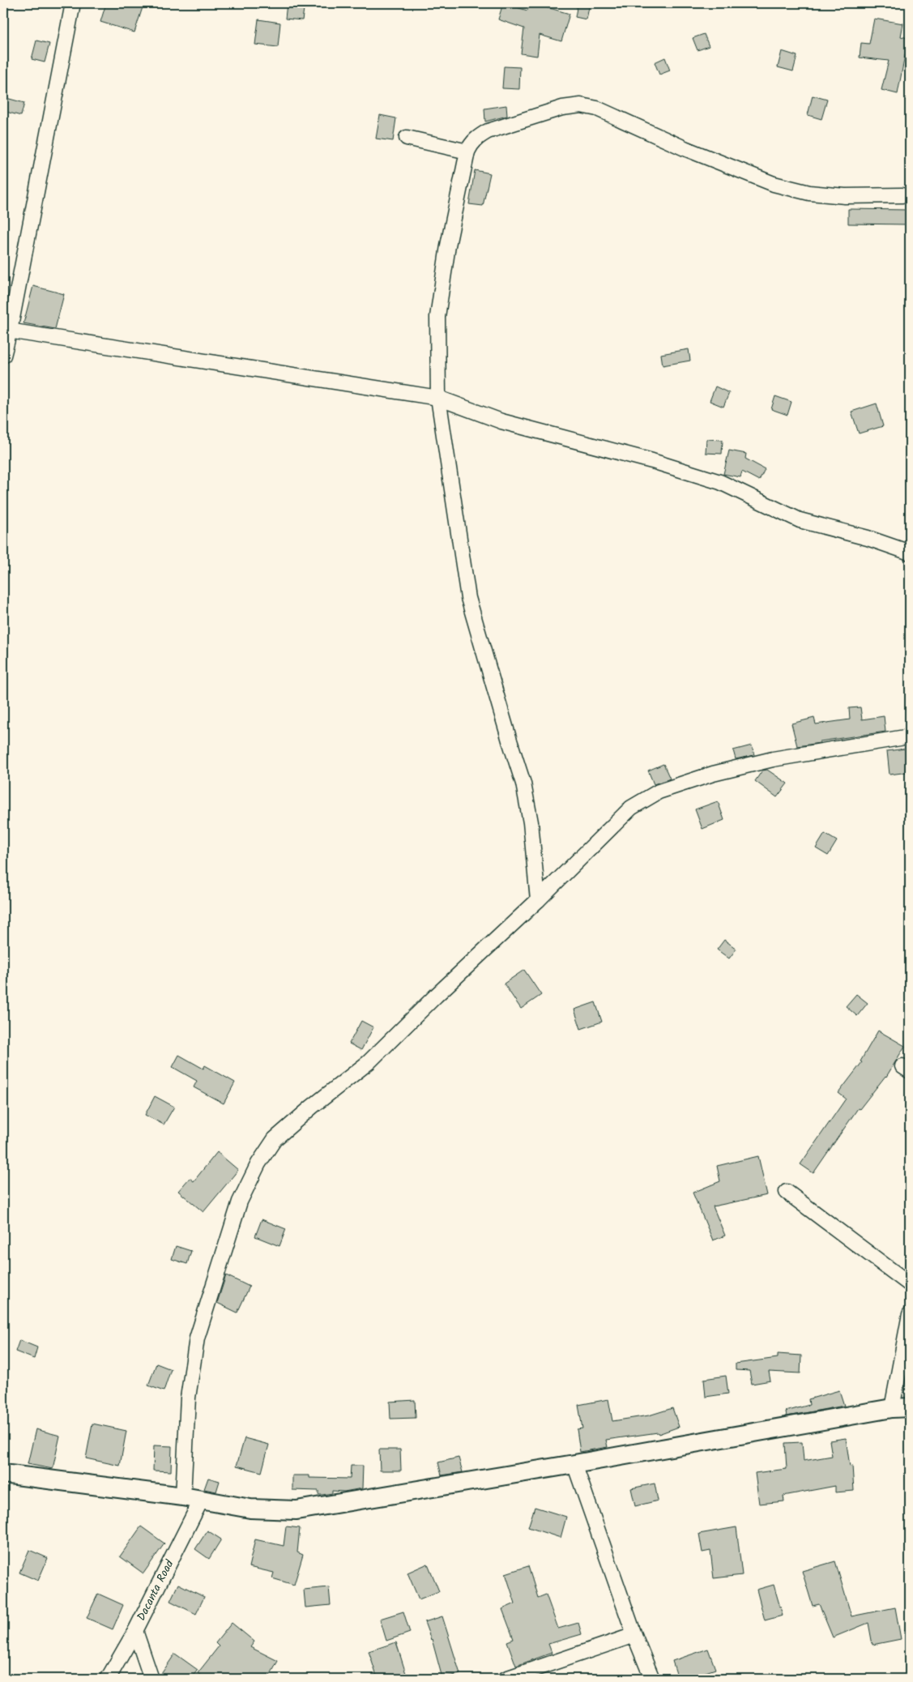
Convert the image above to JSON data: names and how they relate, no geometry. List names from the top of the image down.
{
  "streets": {
    "street": ["Dacanta Road"]
  }
}
